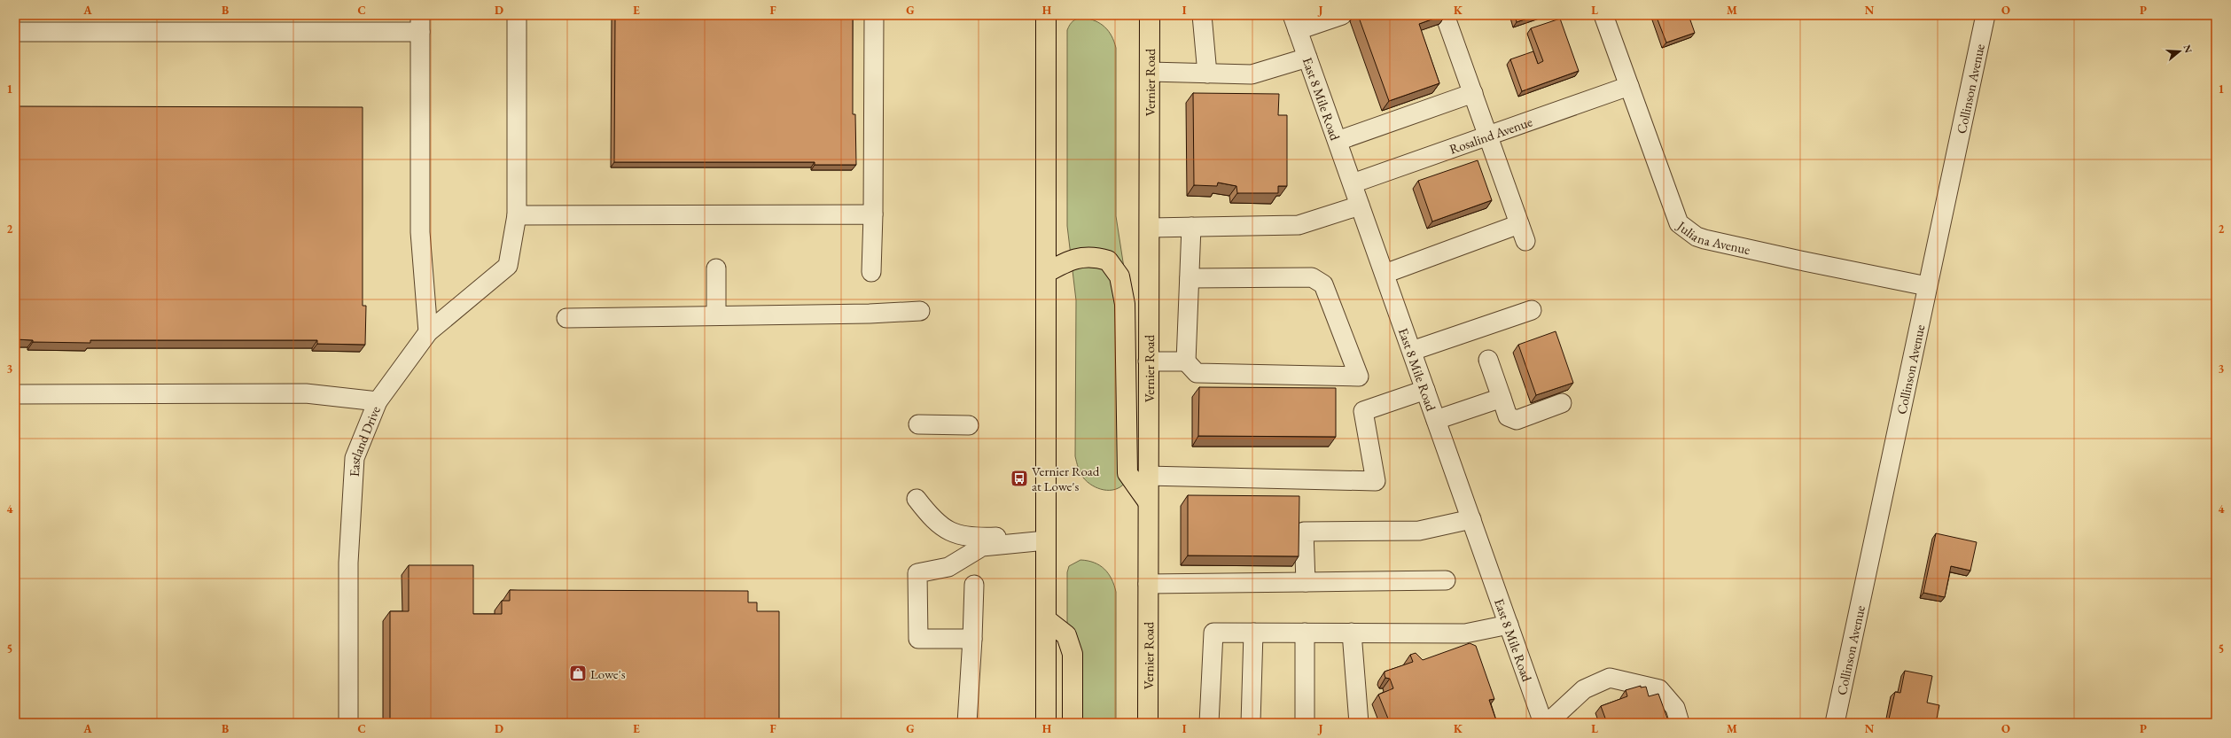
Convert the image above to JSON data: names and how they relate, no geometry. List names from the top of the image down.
{
  "streets": {
    "highway": ["Vernier Road"],
    "street": [
      "Collinson Avenue",
      "East 8 Mile Road",
      "Rosalind Avenue",
      "Juliana Avenue",
      "Eastland Drive"
    ]
  },
  "crossings": [
    ["Collinson Avenue", "Juliana Avenue"],
    ["East 8 Mile Road", "Rosalind Avenue"],
    ["Rosalind Avenue", "Juliana Avenue"]
  ],
  "places": {
    "bus stop": ["Vernier Road at Lowe's"],
    "shop": ["Lowe's"]
  },
  "north": "right",
  "grid": {
    "columns": [
      "A",
      "B",
      "C",
      "D",
      "E",
      "F",
      "G",
      "H",
      "I",
      "J",
      "K",
      "L",
      "M",
      "N",
      "O",
      "P"
    ],
    "rows": [
      "1",
      "2",
      "3",
      "4",
      "5"
    ]
  }
}
